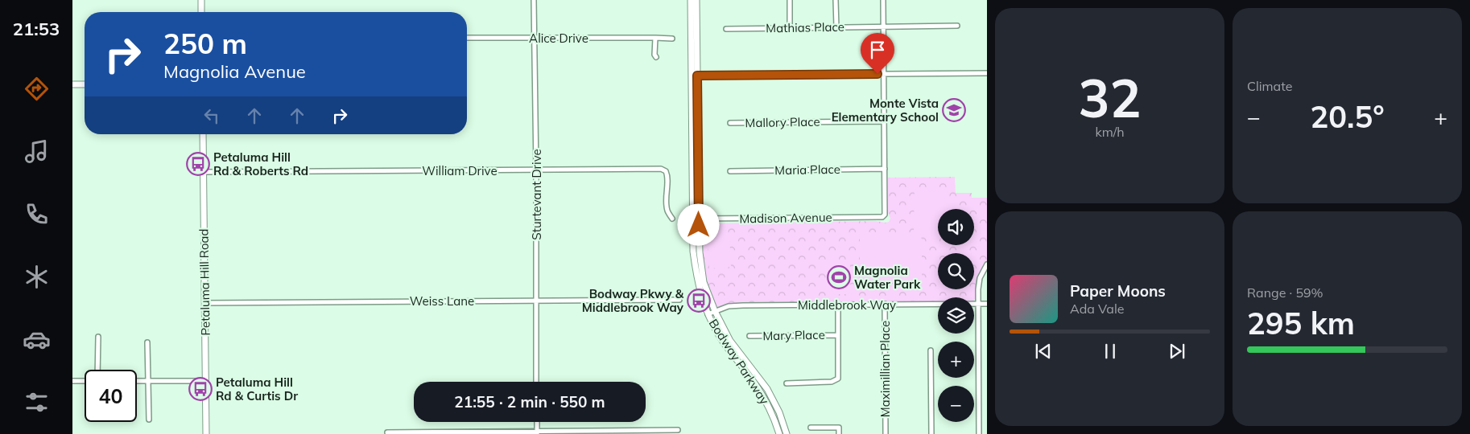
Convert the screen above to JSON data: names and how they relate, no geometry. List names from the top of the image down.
{
  "streets": {
    "street": [
      "Mathias Place",
      "Alice Drive",
      "Mallory Place",
      "Maria Place",
      "William Drive",
      "Sturtevant Drive",
      "Madison Avenue",
      "Petaluma Hill Road",
      "Weiss Lane",
      "Middlebrook Way",
      "Mary Place",
      "Bodway Parkway",
      "Maximillian Place"
    ]
  },
  "crossings": [
    ["Alice Drive", "Sturtevant Drive"],
    ["Maria Place", "Madison Avenue"],
    ["William Drive", "Sturtevant Drive"],
    ["William Drive", "Petaluma Hill Road"],
    ["Sturtevant Drive", "Weiss Lane"],
    ["Madison Avenue", "Bodway Parkway"],
    ["Petaluma Hill Road", "Weiss Lane"],
    ["Middlebrook Way", "Bodway Parkway"],
    ["Middlebrook Way", "Maximillian Place"]
  ],
  "places": {
    "school or university": ["Monte Vista Elementary School"],
    "bus stop": ["Petaluma Hill Rd & Roberts Rd", "Bodway Pkwy & Middlebrook Way", "Petaluma Hill Rd & Curtis Dr"],
    "sports": ["Magnolia Water Park"]
  },
  "page": {
    "tabs": "21:53",
    "tile": [
      ["32", "km/h"],
      "Climate",
      ["Range · 59%", "295 km"]
    ],
    "turn": ["250 m", "Magnolia Avenue"],
    "heat": ["−", "20.5°", "+"],
    "map_buttons": ["+", "−"],
    "song": ["Paper Moons", "Ada Vale"],
    "limit": "40",
    "trip": "21:55 · 2 min · 550 m"
  }
}
